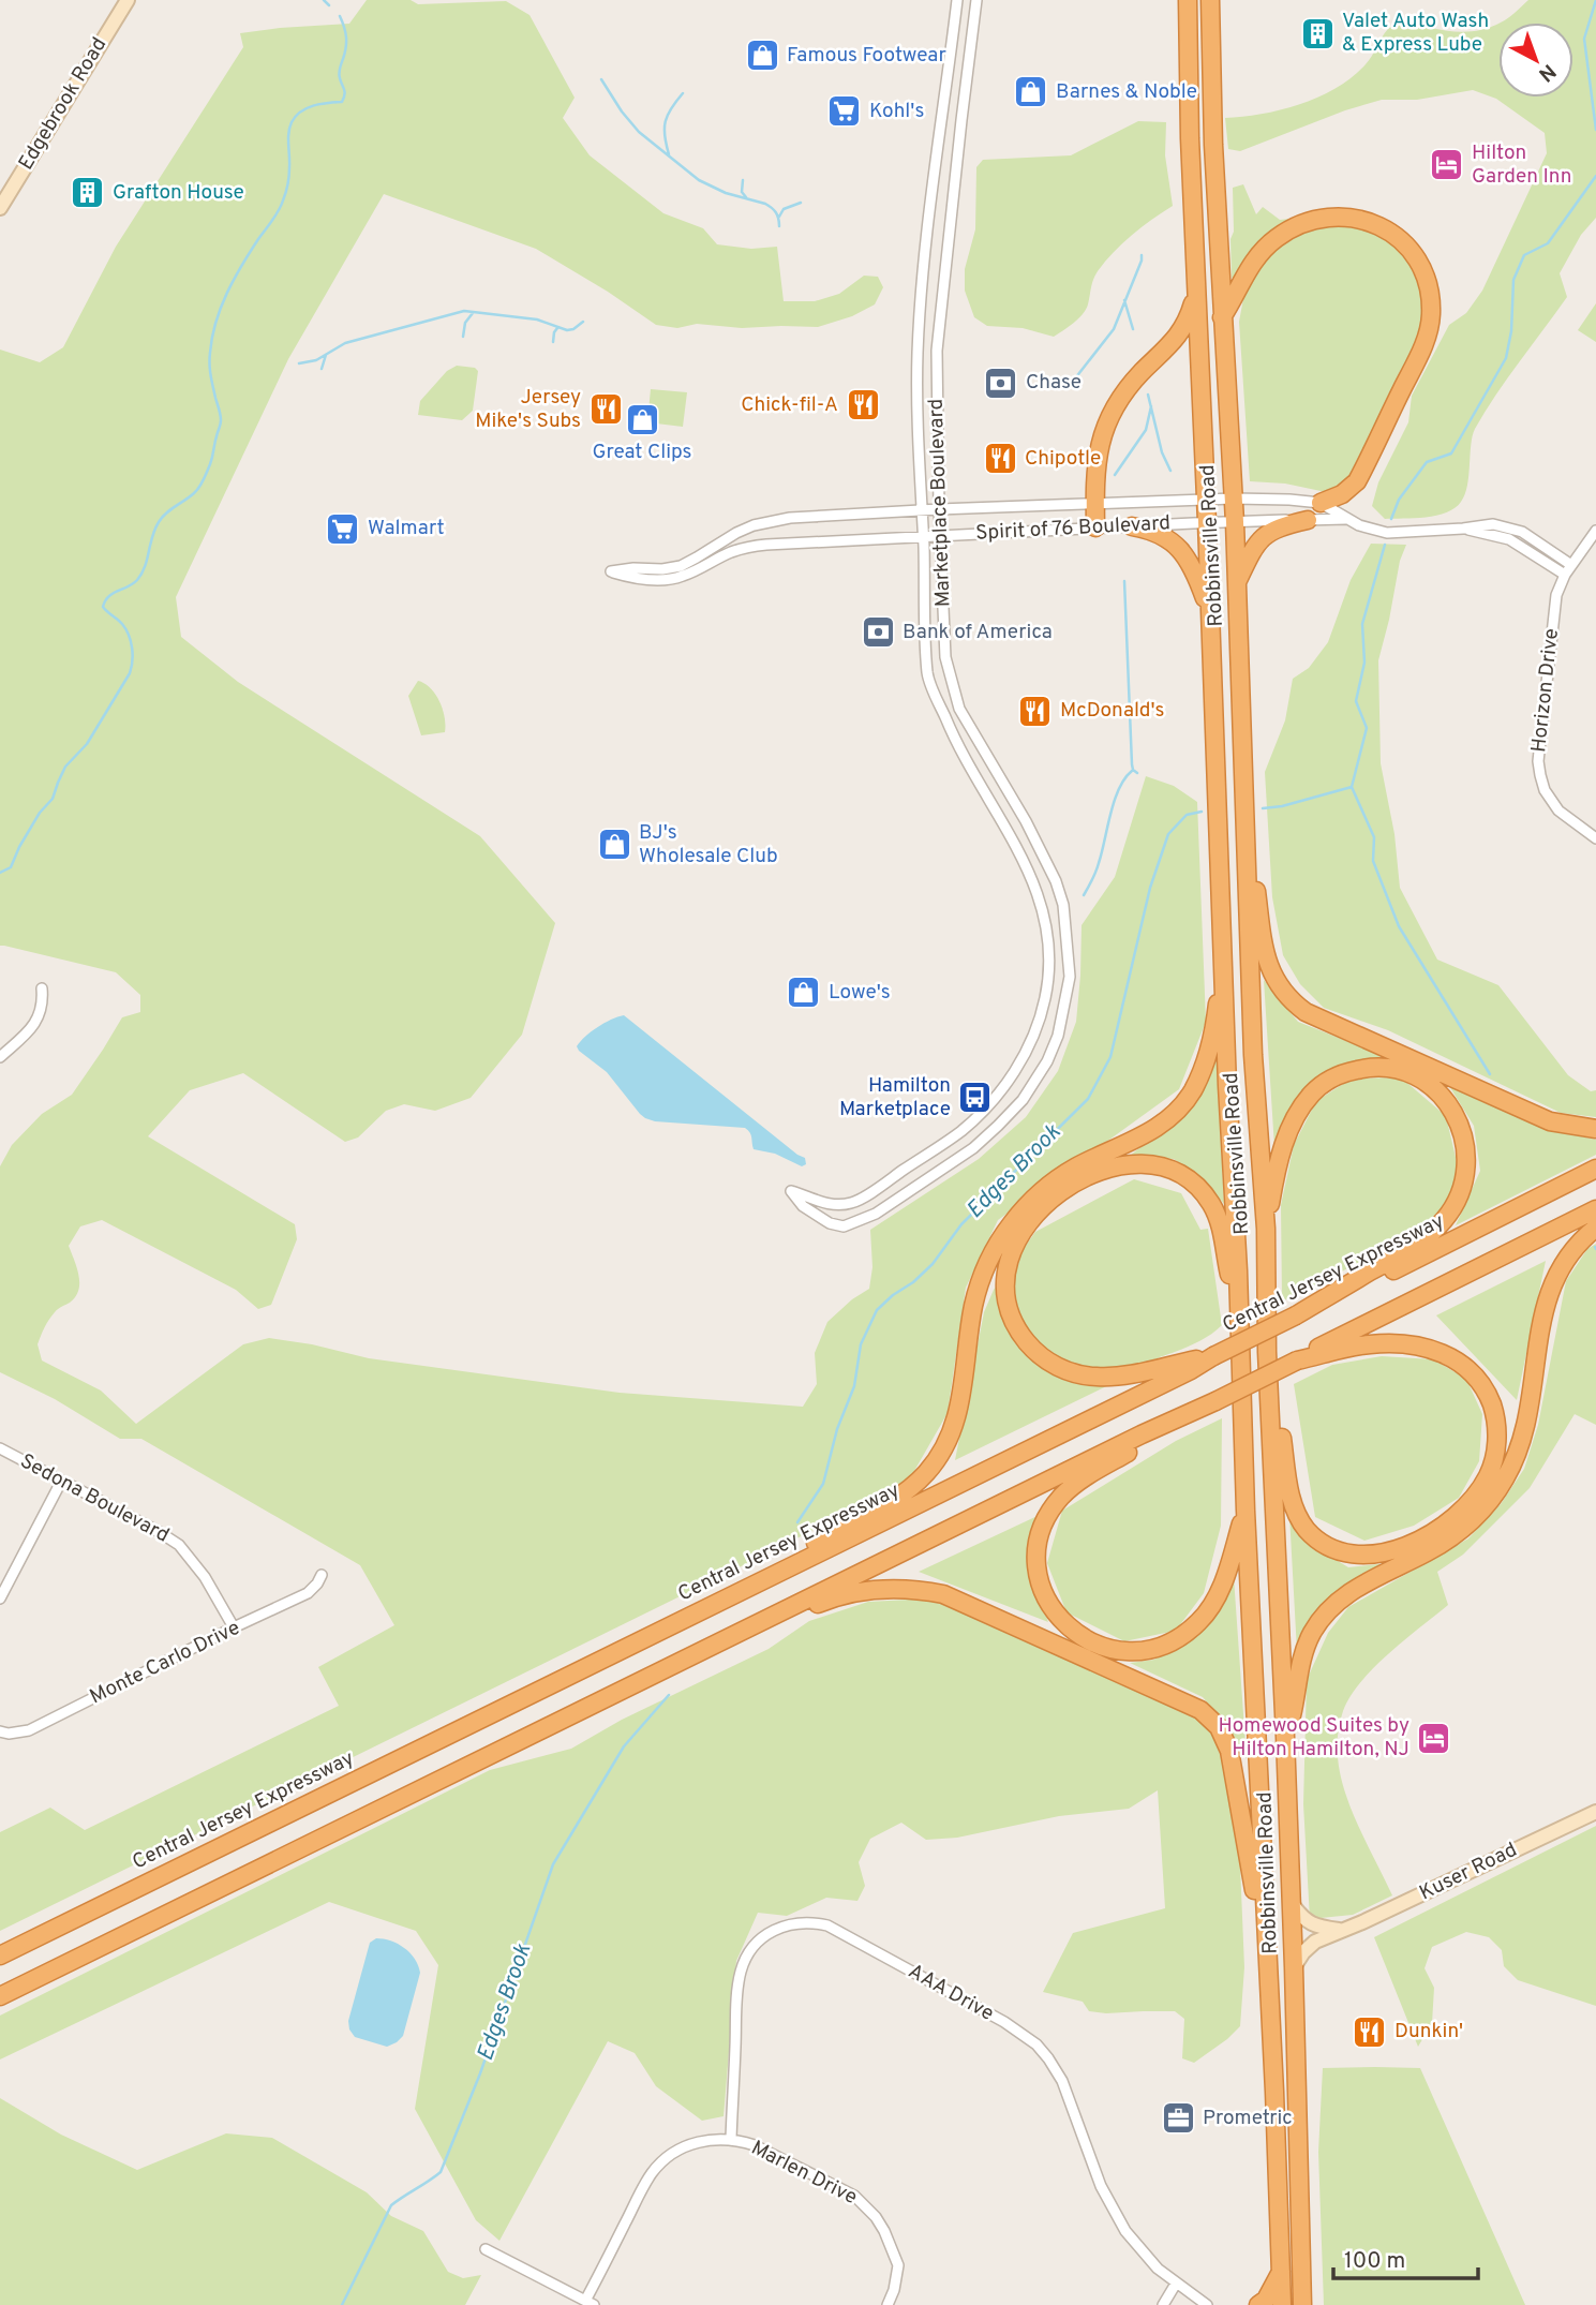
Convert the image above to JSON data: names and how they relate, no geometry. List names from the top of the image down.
{
  "streets": {
    "highway": ["Robbinsville Road", "Central Jersey Expressway"],
    "street": [
      "Edgebrook Road",
      "Marketplace Boulevard",
      "Spirit of 76 Boulevard",
      "Horizon Drive",
      "Sedona Boulevard",
      "Monte Carlo Drive",
      "Kuser Road",
      "AAA Drive",
      "Marlen Drive"
    ]
  },
  "crossings": [
    ["Marketplace Boulevard", "Spirit of 76 Boulevard"],
    ["Spirit of 76 Boulevard", "Robbinsville Road"],
    ["Robbinsville Road", "Kuser Road"],
    ["Sedona Boulevard", "Monte Carlo Drive"],
    ["AAA Drive", "Marlen Drive"]
  ],
  "water": ["Edges Brook"],
  "places": {
    "building": ["Valet Auto Wash & Express Lube", "Grafton House"],
    "shop": [
      "Famous Footwear",
      "Barnes & Noble",
      "Great Clips",
      "BJ's Wholesale Club",
      "Lowe's"
    ],
    "supermarket": ["Kohl's", "Walmart"],
    "hotel": ["Hilton Garden Inn", "Homewood Suites by Hilton Hamilton, NJ"],
    "bank": ["Chase", "Bank of America"],
    "restaurant": [
      "Chick-fil-A",
      "Jersey Mike's Subs",
      "Chipotle",
      "McDonald's",
      "Dunkin'"
    ],
    "bus stop": ["Hamilton Marketplace"],
    "office": ["Prometric"]
  },
  "scale_bar": "100 m",
  "north": "bottom right"
}
